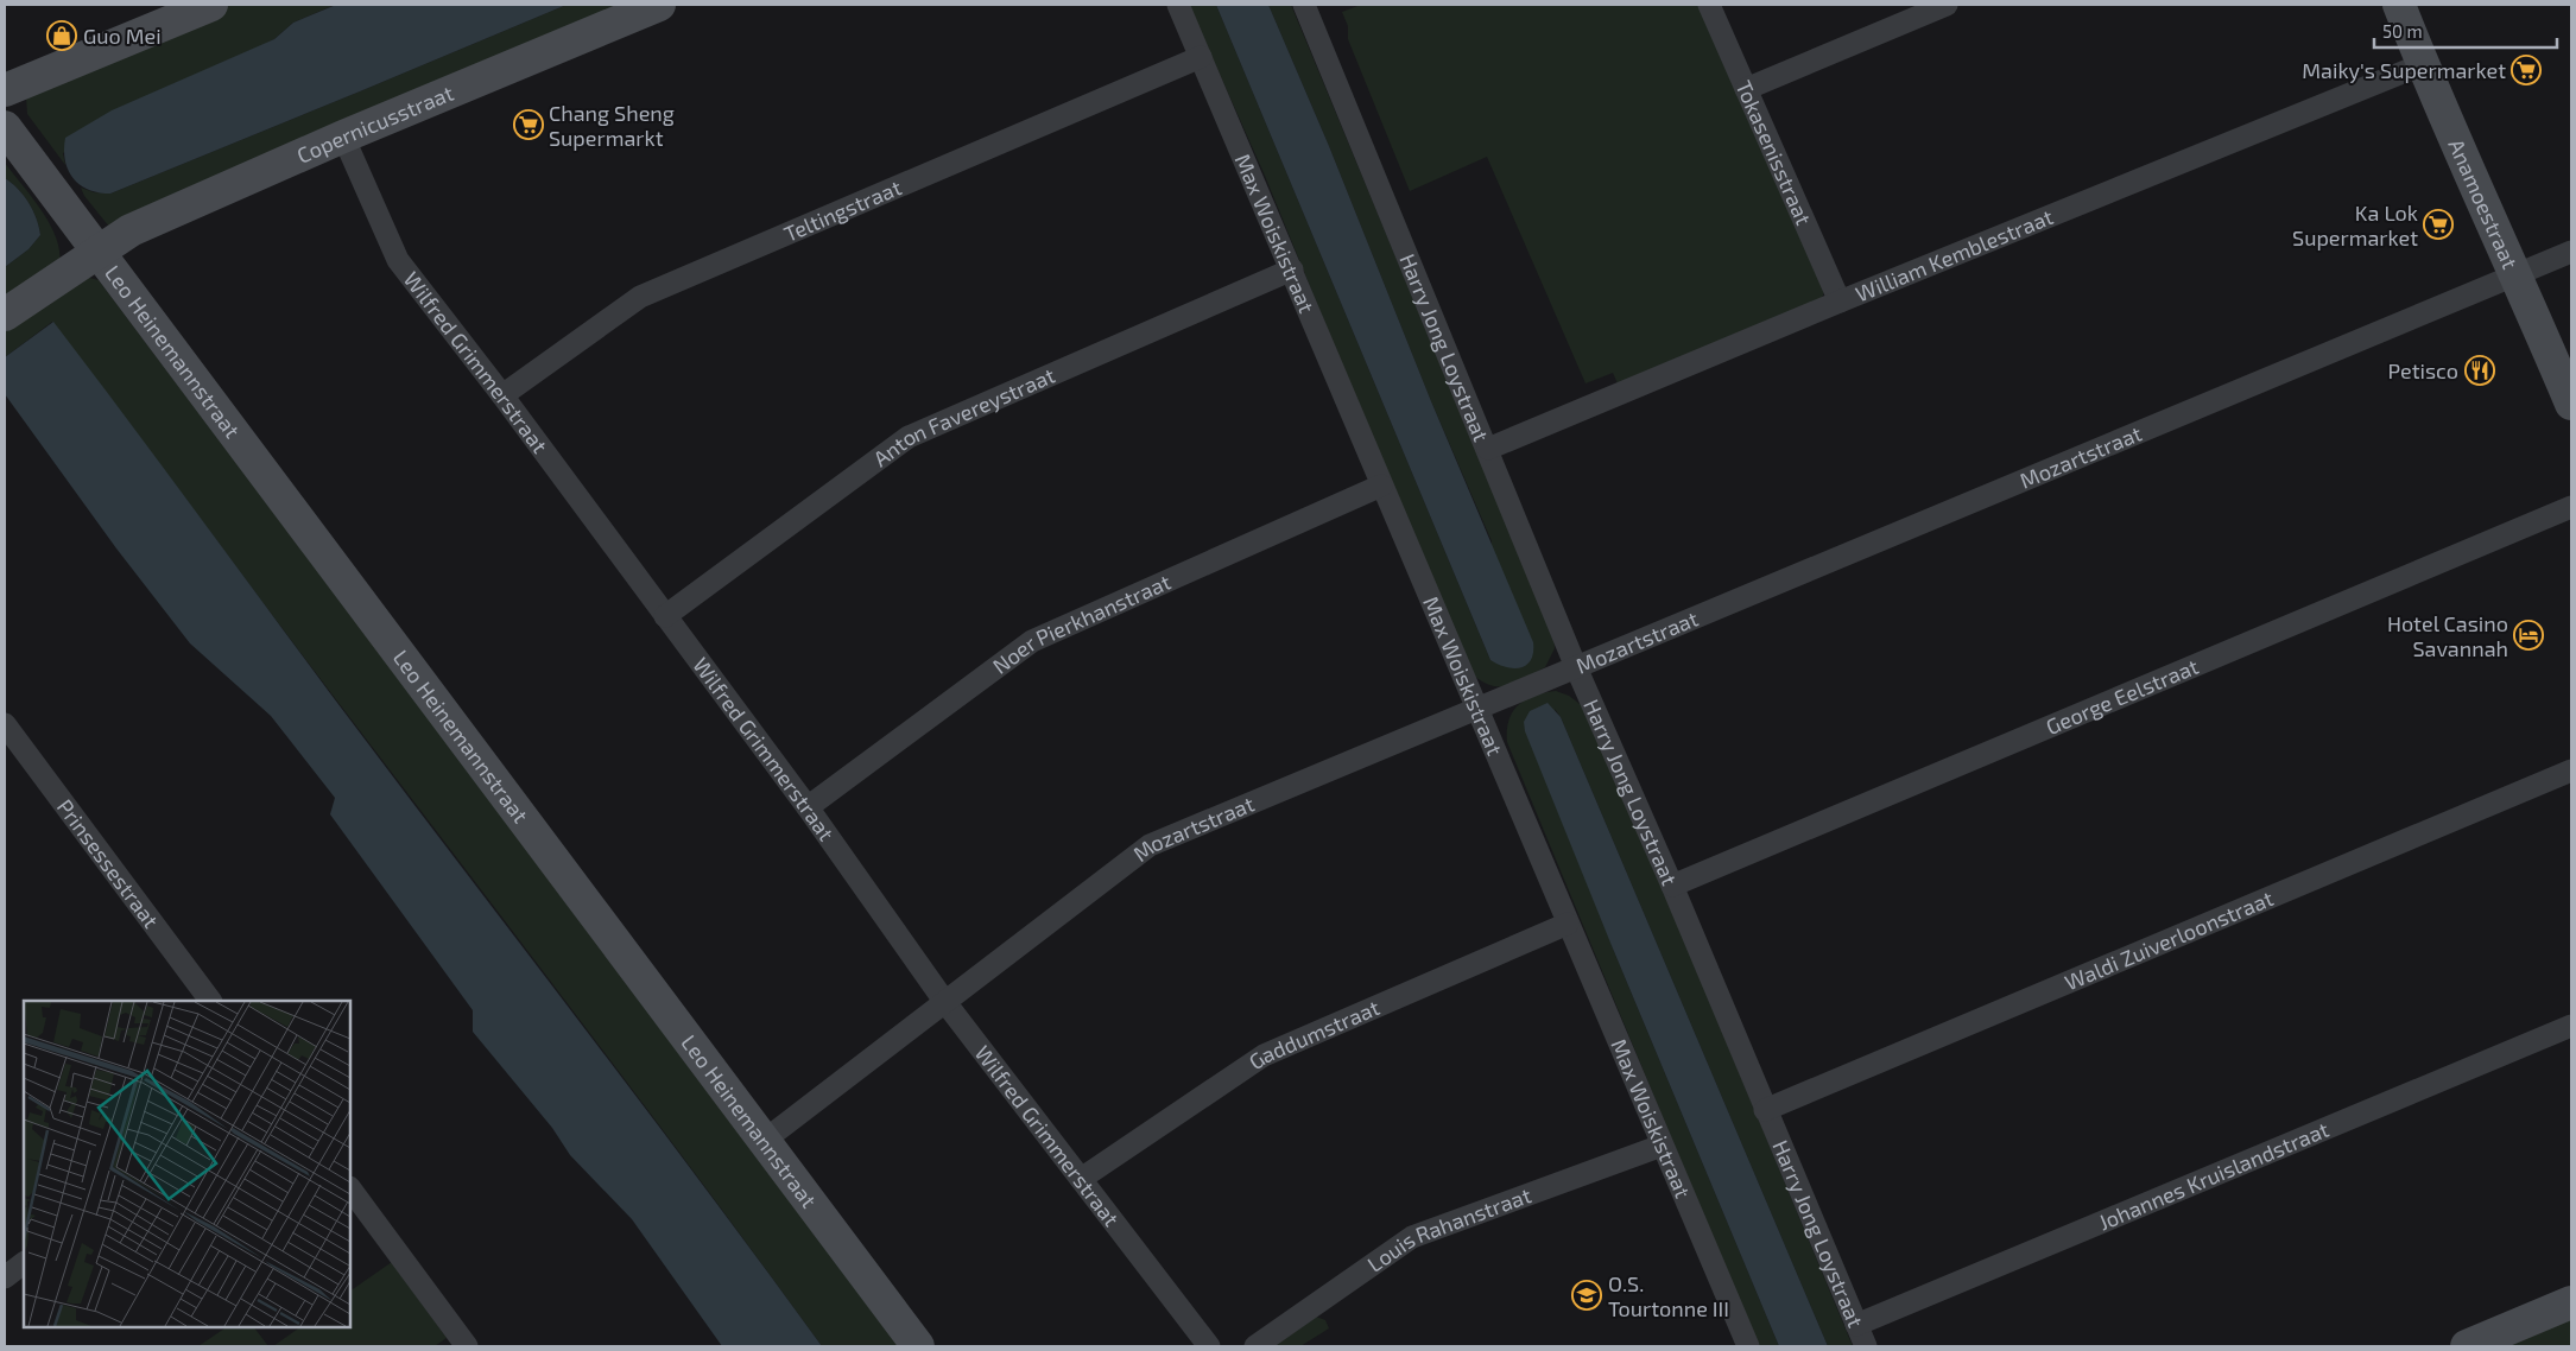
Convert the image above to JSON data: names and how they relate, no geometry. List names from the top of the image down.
{
  "streets": {
    "street": [
      "Copernicusstraat",
      "Tokasenisstraat",
      "Anamoestraat",
      "Teltingstraat",
      "Max Woiskistraat",
      "William Kemblestraat",
      "Harry Jong Loystraat",
      "Leo Heinemannstraat",
      "Wilfred Grimmerstraat",
      "Anton Favereystraat",
      "Mozartstraat",
      "Noer Pierkhanstraat",
      "George Eelstraat",
      "Prinsessestraat",
      "Waldi Zuiverloonstraat",
      "Gaddumstraat",
      "Johannes Kruislandstraat",
      "Louis Rahanstraat"
    ]
  },
  "crossings": [
    ["Copernicusstraat", "Leo Heinemannstraat"],
    ["Copernicusstraat", "Wilfred Grimmerstraat"],
    ["Tokasenisstraat", "William Kemblestraat"],
    ["Anamoestraat", "William Kemblestraat"],
    ["Anamoestraat", "Mozartstraat"],
    ["Teltingstraat", "Max Woiskistraat"],
    ["Teltingstraat", "Wilfred Grimmerstraat"],
    ["Max Woiskistraat", "Anton Favereystraat"],
    ["Max Woiskistraat", "Mozartstraat"],
    ["Max Woiskistraat", "Noer Pierkhanstraat"],
    ["Max Woiskistraat", "Gaddumstraat"],
    ["Max Woiskistraat", "Louis Rahanstraat"],
    ["William Kemblestraat", "Harry Jong Loystraat"],
    ["Harry Jong Loystraat", "Mozartstraat"],
    ["Harry Jong Loystraat", "George Eelstraat"],
    ["Harry Jong Loystraat", "Waldi Zuiverloonstraat"],
    ["Harry Jong Loystraat", "Johannes Kruislandstraat"],
    ["Leo Heinemannstraat", "Mozartstraat"],
    ["Wilfred Grimmerstraat", "Anton Favereystraat"],
    ["Wilfred Grimmerstraat", "Mozartstraat"],
    ["Wilfred Grimmerstraat", "Noer Pierkhanstraat"],
    ["Wilfred Grimmerstraat", "Gaddumstraat"]
  ],
  "places": {
    "shop": ["Guo Mei"],
    "supermarket": ["Maiky's Supermarket", "Chang Sheng Supermarkt", "Ka Lok Supermarket"],
    "restaurant": ["Petisco"],
    "hotel": ["Hotel Casino Savannah"],
    "school or university": ["O.S. Tourtonne III"]
  },
  "scale_bar": "50 m"
}
